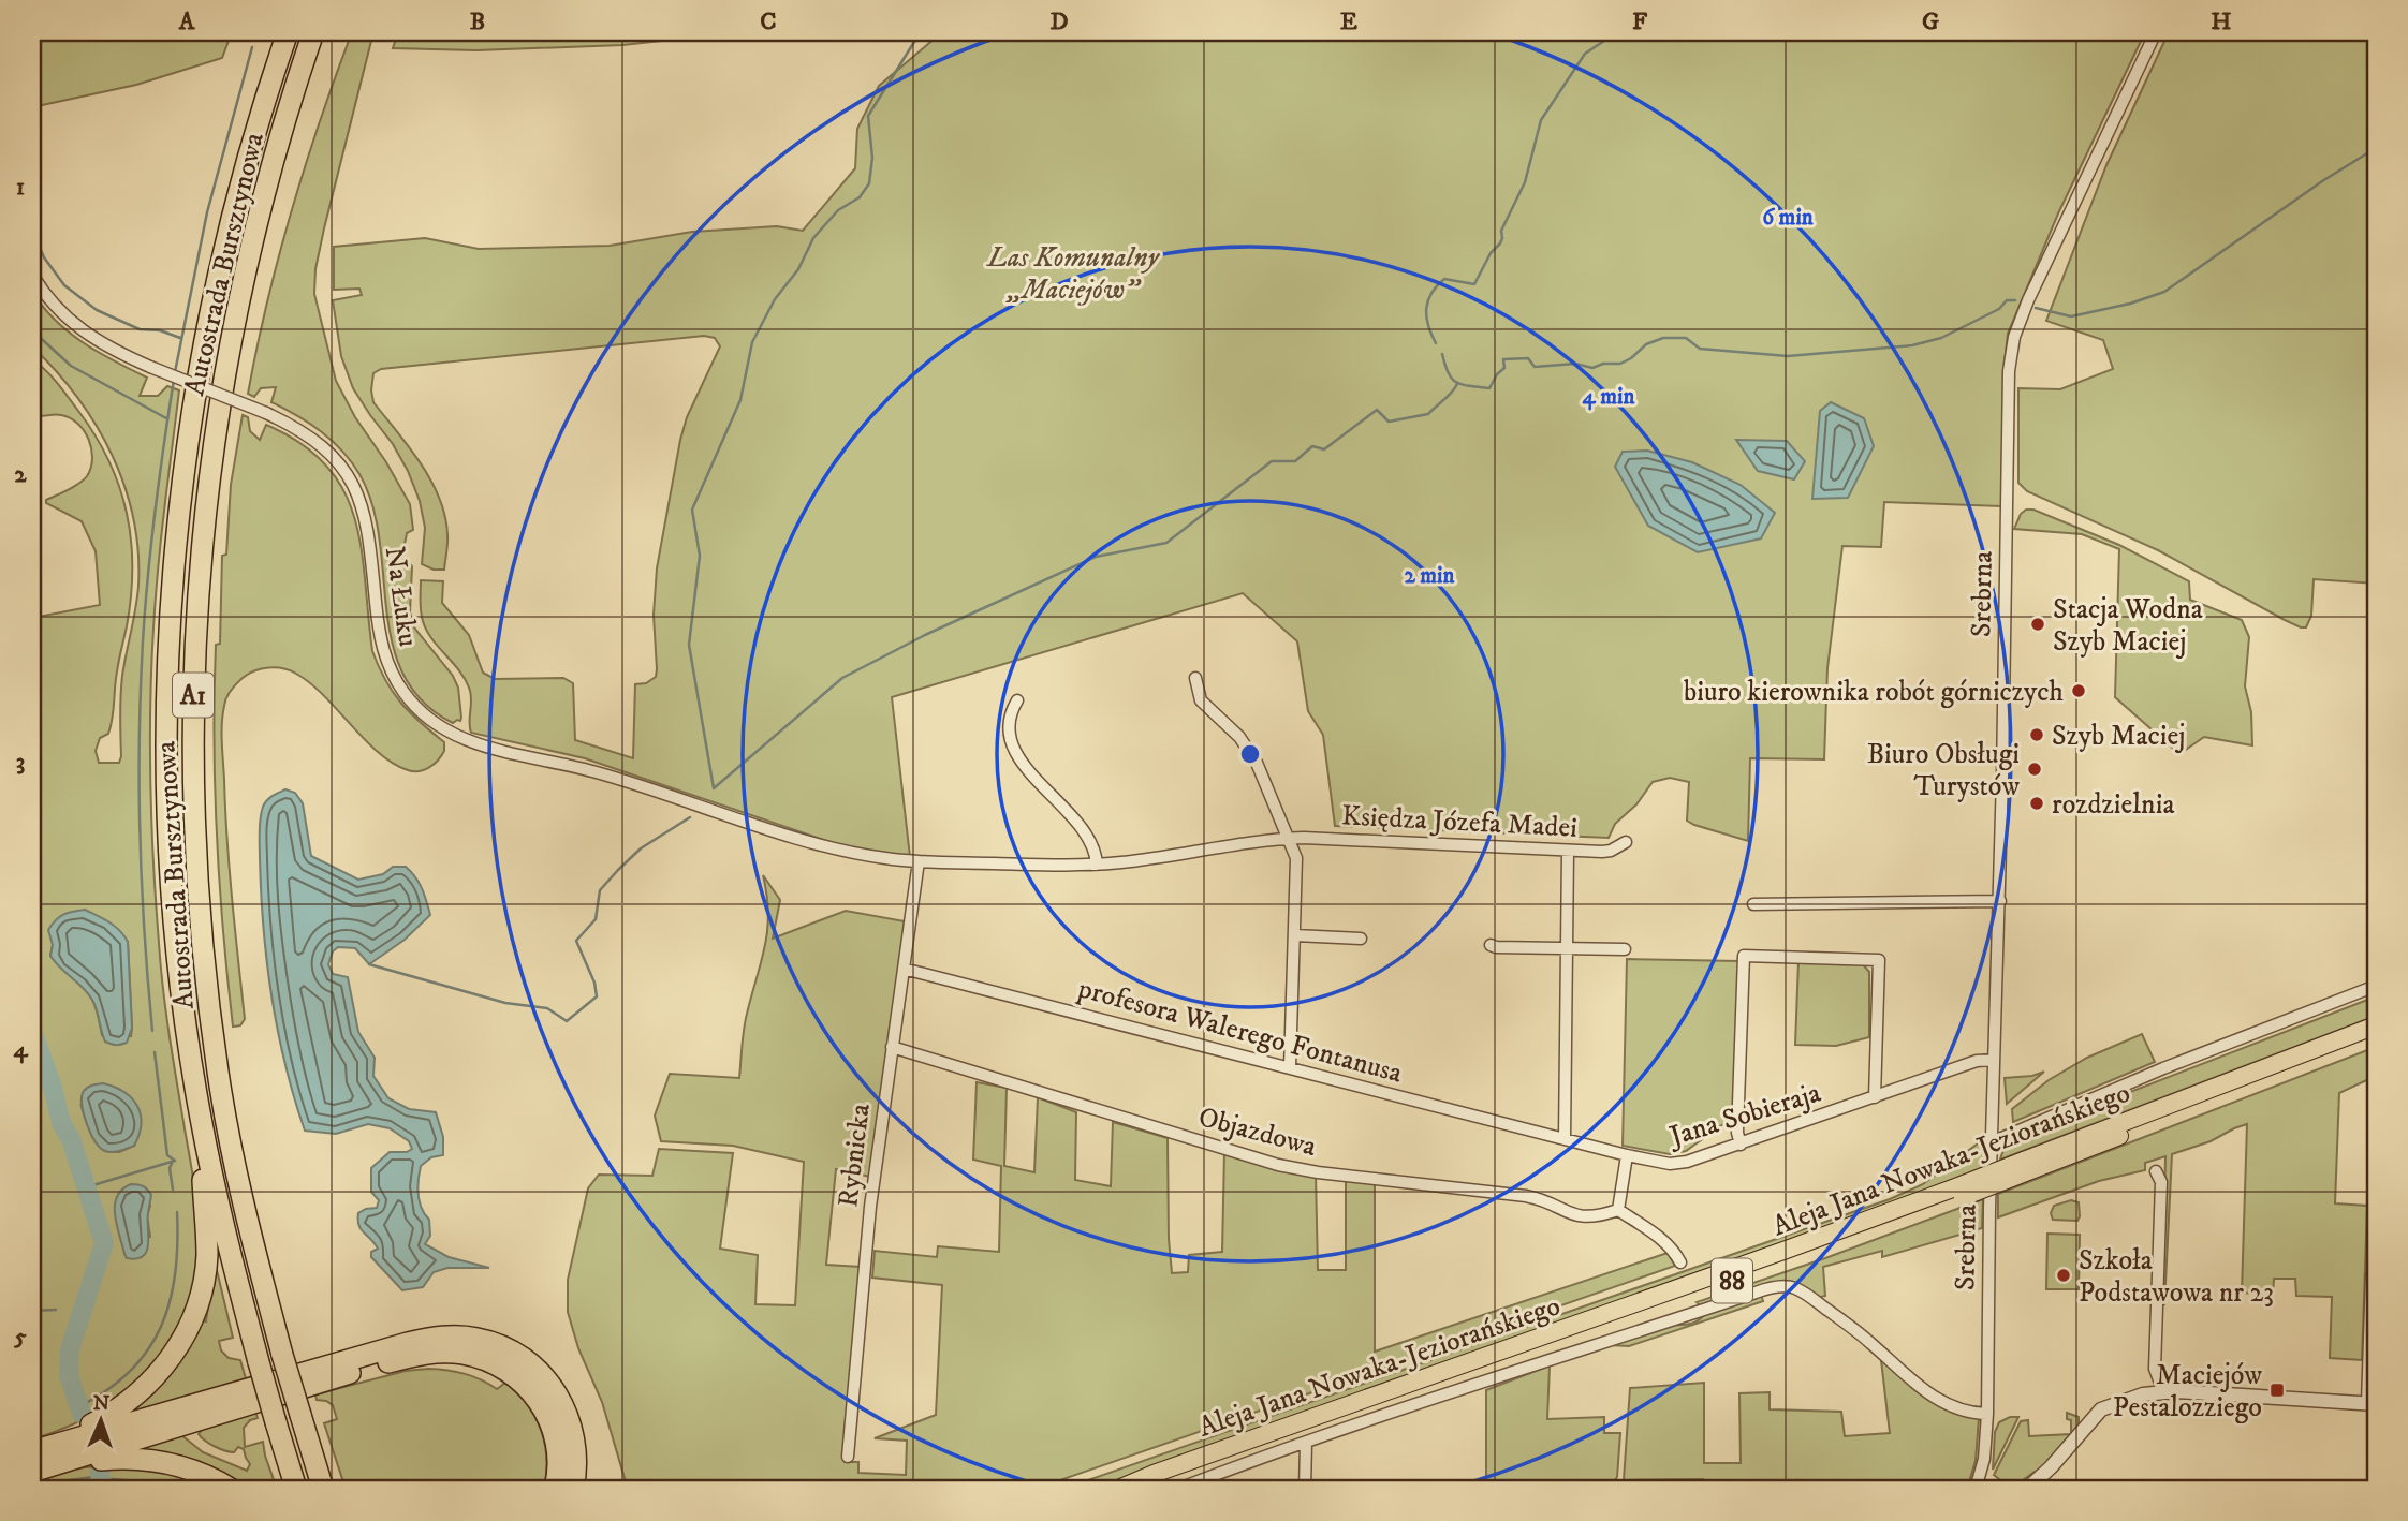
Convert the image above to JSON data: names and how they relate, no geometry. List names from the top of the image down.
{
  "streets": {
    "highway": ["Autostrada Bursztynowa", "A1"],
    "main road": ["Aleja Jana Nowaka-Jeziorańskiego", "88"],
    "street": [
      "Srebrna",
      "Na Łuku",
      "Księdza Józefa Madei",
      "profesora Walerego Fontanusa",
      "Jana Sobieraja",
      "Objazdowa",
      "Rybnicka"
    ]
  },
  "crossings": [
    ["Srebrna", "Jana Sobieraja"],
    ["Na Łuku", "Księdza Józefa Madei"],
    ["Na Łuku", "Rybnicka"],
    ["Księdza Józefa Madei", "Rybnicka"],
    ["profesora Walerego Fontanusa", "Jana Sobieraja"],
    ["profesora Walerego Fontanusa", "Rybnicka"],
    ["Objazdowa", "Rybnicka"]
  ],
  "parks": ["Las Komunalny „Maciejów”"],
  "places": {
    "other": [
      "Stacja Wodna Szyb Maciej",
      "biuro kierownika robót górniczych",
      "Szyb Maciej",
      "Biuro Obsługi Turystów",
      "rozdzielnia",
      "Szkoła Podstawowa nr 23"
    ],
    "transit": ["Maciejów Pestalozziego"]
  },
  "north": "top",
  "grid": {
    "columns": [
      "A",
      "B",
      "C",
      "D",
      "E",
      "F",
      "G",
      "H"
    ],
    "rows": [
      "1",
      "2",
      "3",
      "4",
      "5"
    ]
  },
  "rings": ["6 min", "4 min", "2 min"]
}
